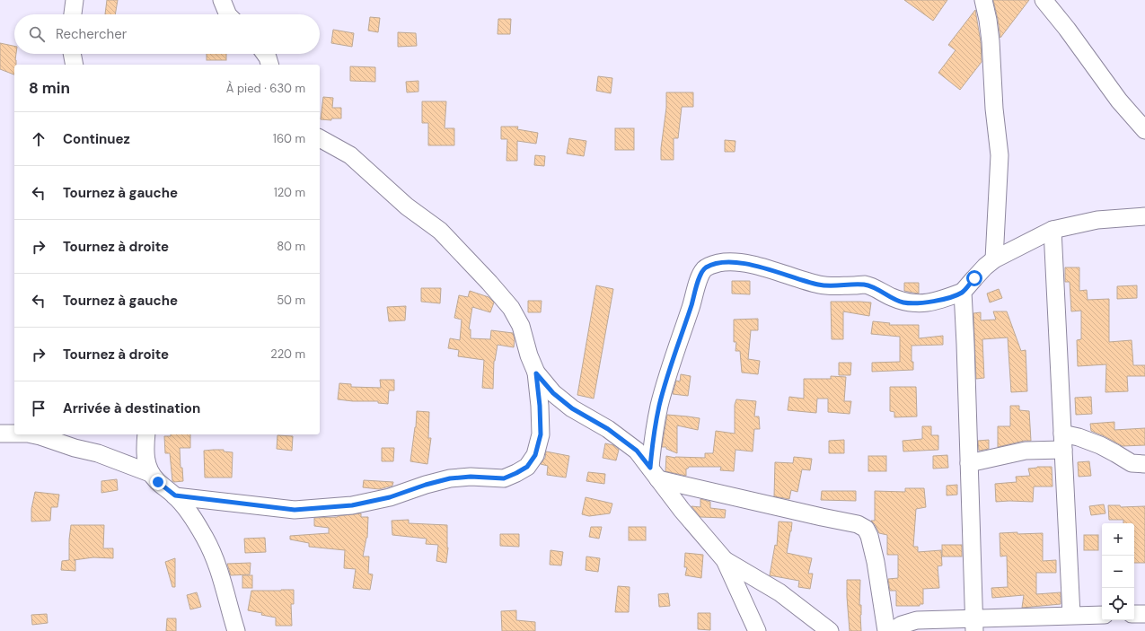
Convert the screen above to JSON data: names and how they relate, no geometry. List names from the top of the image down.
{
  "page": {
    "search": "Rechercher",
    "heading": ["8 min", "À pied · 630 m"],
    "list": [
      ["Continuez", "160 m"],
      ["Tournez à gauche", "120 m"],
      ["Tournez à droite", "80 m"],
      ["Tournez à gauche", "50 m"],
      ["Tournez à droite", "220 m"],
      "Arrivée à destination"
    ],
    "map_buttons": ["+", "−"]
  }
}
